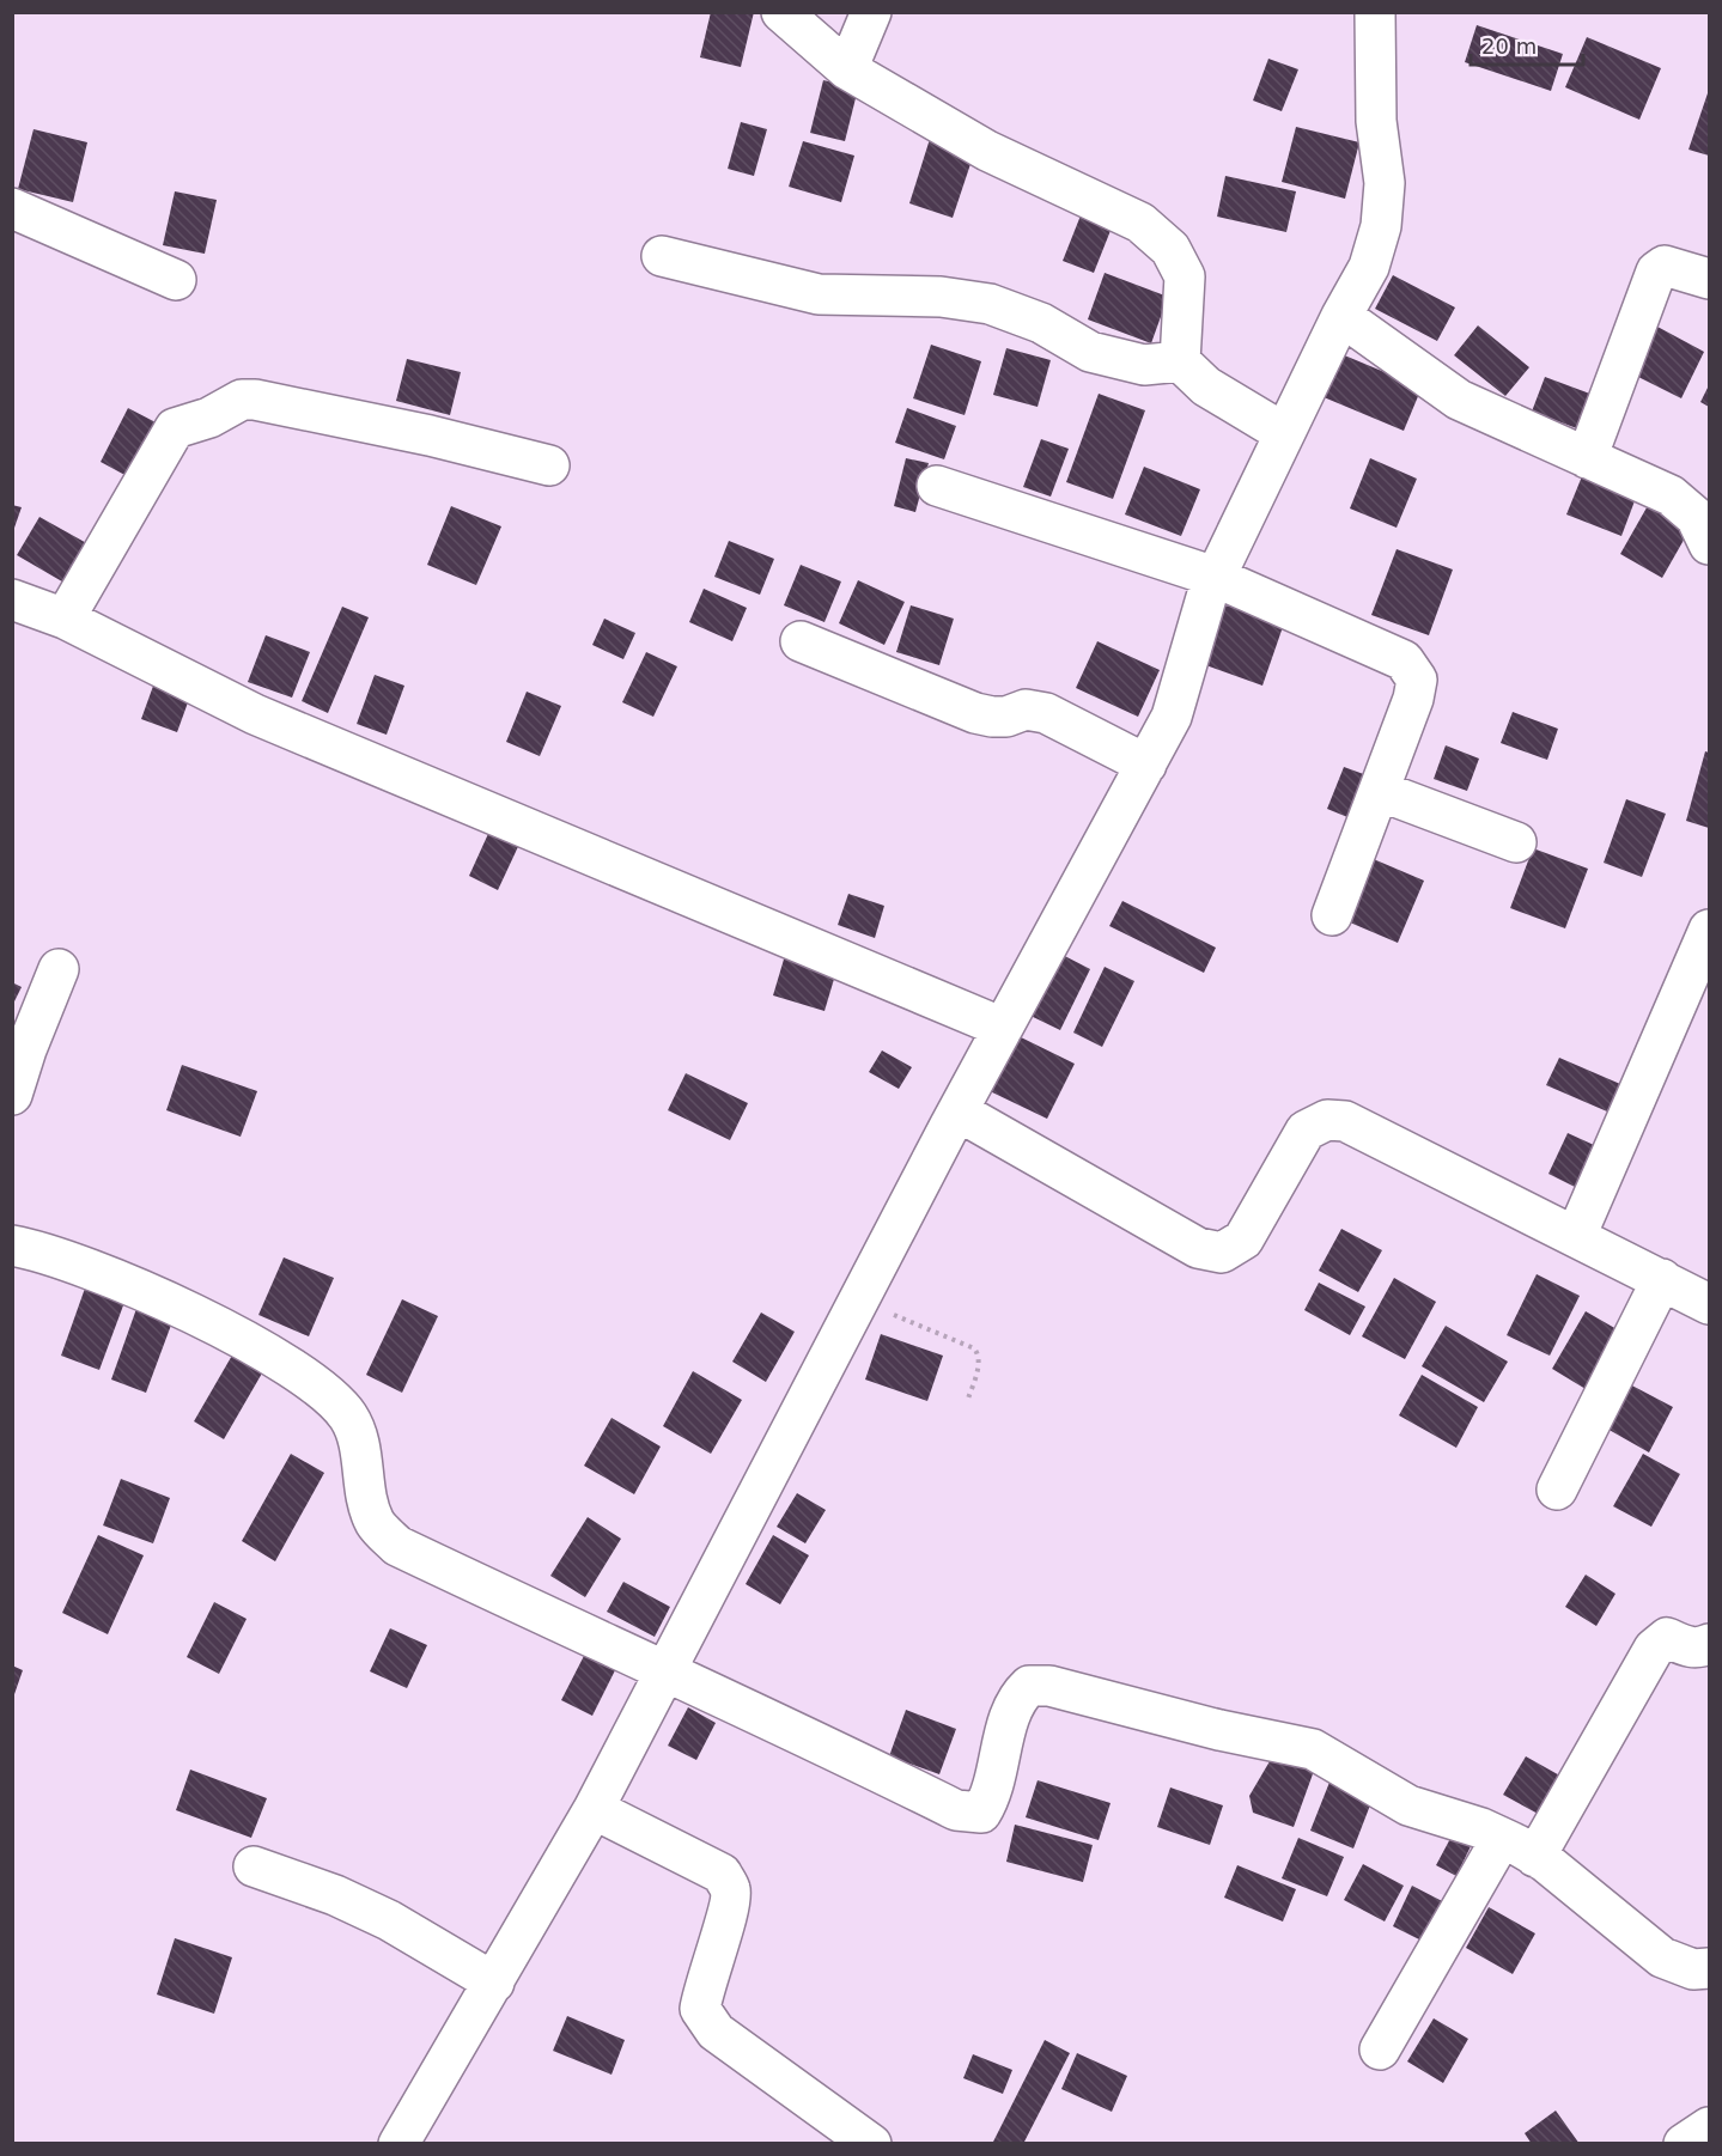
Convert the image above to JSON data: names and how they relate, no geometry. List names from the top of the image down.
{
  "scale_bar": "20 m"
}
